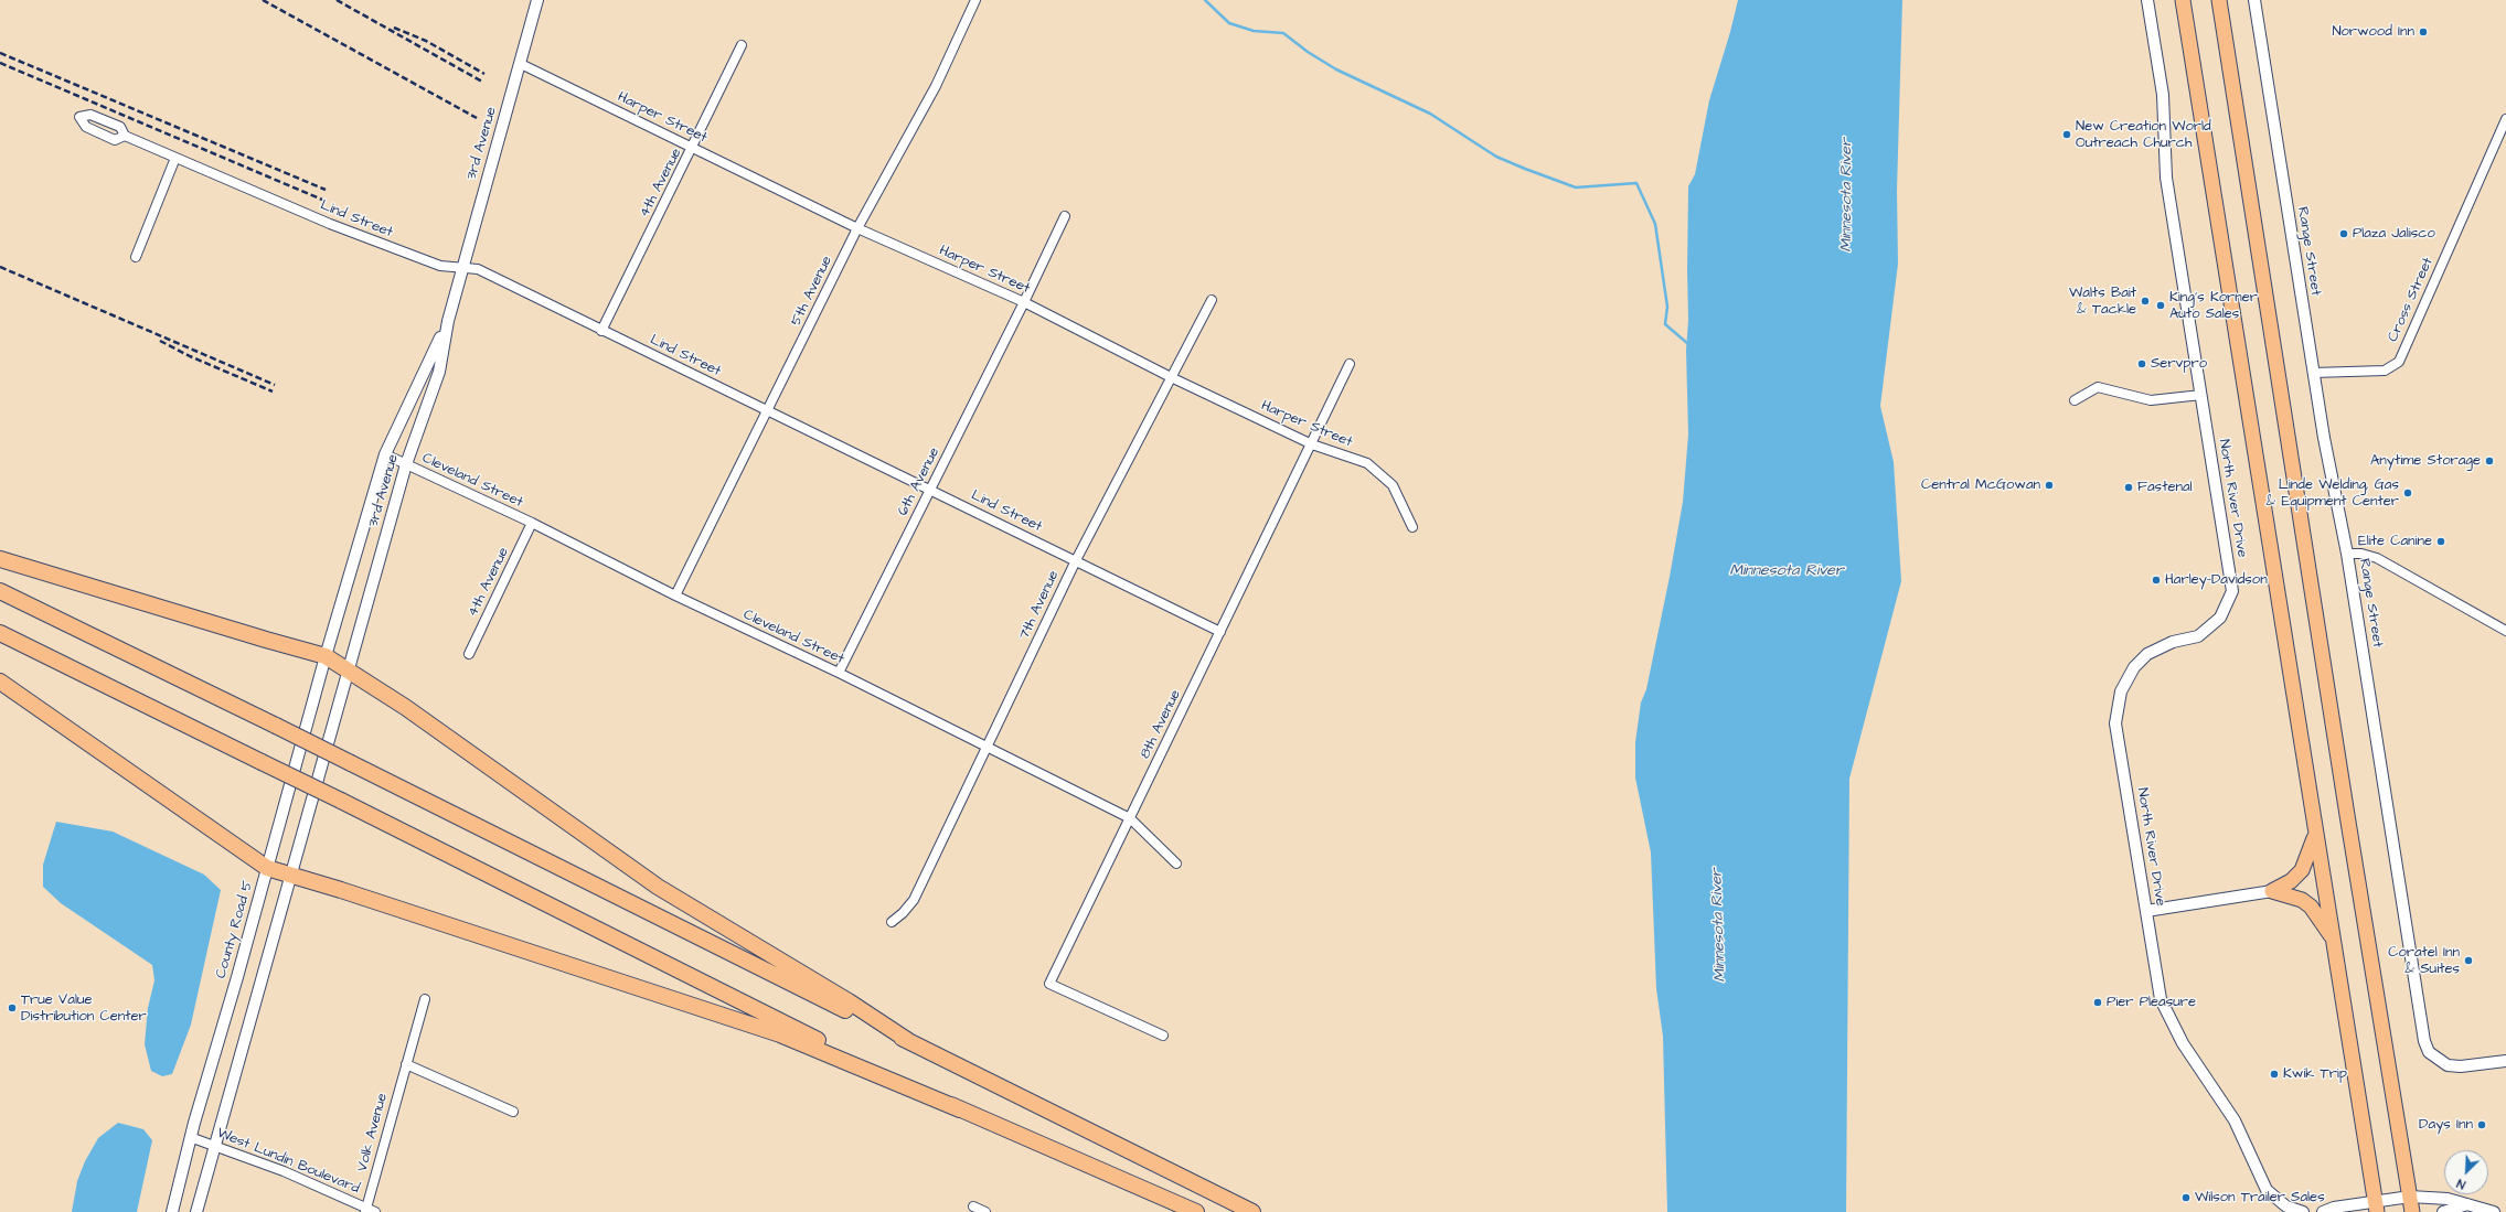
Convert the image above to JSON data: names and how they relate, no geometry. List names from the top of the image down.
{
  "streets": {
    "street": [
      "Harper Street",
      "3rd Avenue",
      "4th Avenue",
      "Lind Street",
      "Range Street",
      "5th Avenue",
      "Cross Street",
      "Cleveland Street",
      "6th Avenue",
      "North River Drive",
      "7th Avenue",
      "8th Avenue",
      "County Road 5",
      "Volk Avenue",
      "West Lundin Boulevard"
    ]
  },
  "crossings": [
    ["Harper Street", "3rd Avenue"],
    ["Harper Street", "4th Avenue"],
    ["Harper Street", "5th Avenue"],
    ["Harper Street", "6th Avenue"],
    ["Harper Street", "7th Avenue"],
    ["Harper Street", "8th Avenue"],
    ["3rd Avenue", "Lind Street"],
    ["3rd Avenue", "Cleveland Street"],
    ["3rd Avenue", "County Road 5"],
    ["4th Avenue", "Lind Street"],
    ["4th Avenue", "Cleveland Street"],
    ["Lind Street", "5th Avenue"],
    ["Lind Street", "6th Avenue"],
    ["Lind Street", "7th Avenue"],
    ["Lind Street", "8th Avenue"],
    ["Range Street", "Cross Street"],
    ["5th Avenue", "Cleveland Street"],
    ["Cleveland Street", "6th Avenue"],
    ["Cleveland Street", "7th Avenue"],
    ["Cleveland Street", "8th Avenue"],
    ["County Road 5", "West Lundin Boulevard"],
    ["Volk Avenue", "West Lundin Boulevard"]
  ],
  "water": ["Minnesota River"],
  "places": [
    "Norwood Inn",
    "New Creation World Outreach Church",
    "Plaza Jalisco",
    "Walts Bait & Tackle",
    "King's Korner Auto Sales",
    "Servpro",
    "Anytime Storage",
    "Central McGowan",
    "Fastenal",
    "Linde Welding, Gas & Equipment Center",
    "Elite Canine",
    "Harley-Davidson",
    "Coratel Inn & Suites",
    "Pier Pleasure",
    "True Value Distribution Center",
    "Kwik Trip",
    "Days Inn",
    "Wilson Trailer Sales"
  ],
  "north": "bottom left"
}
